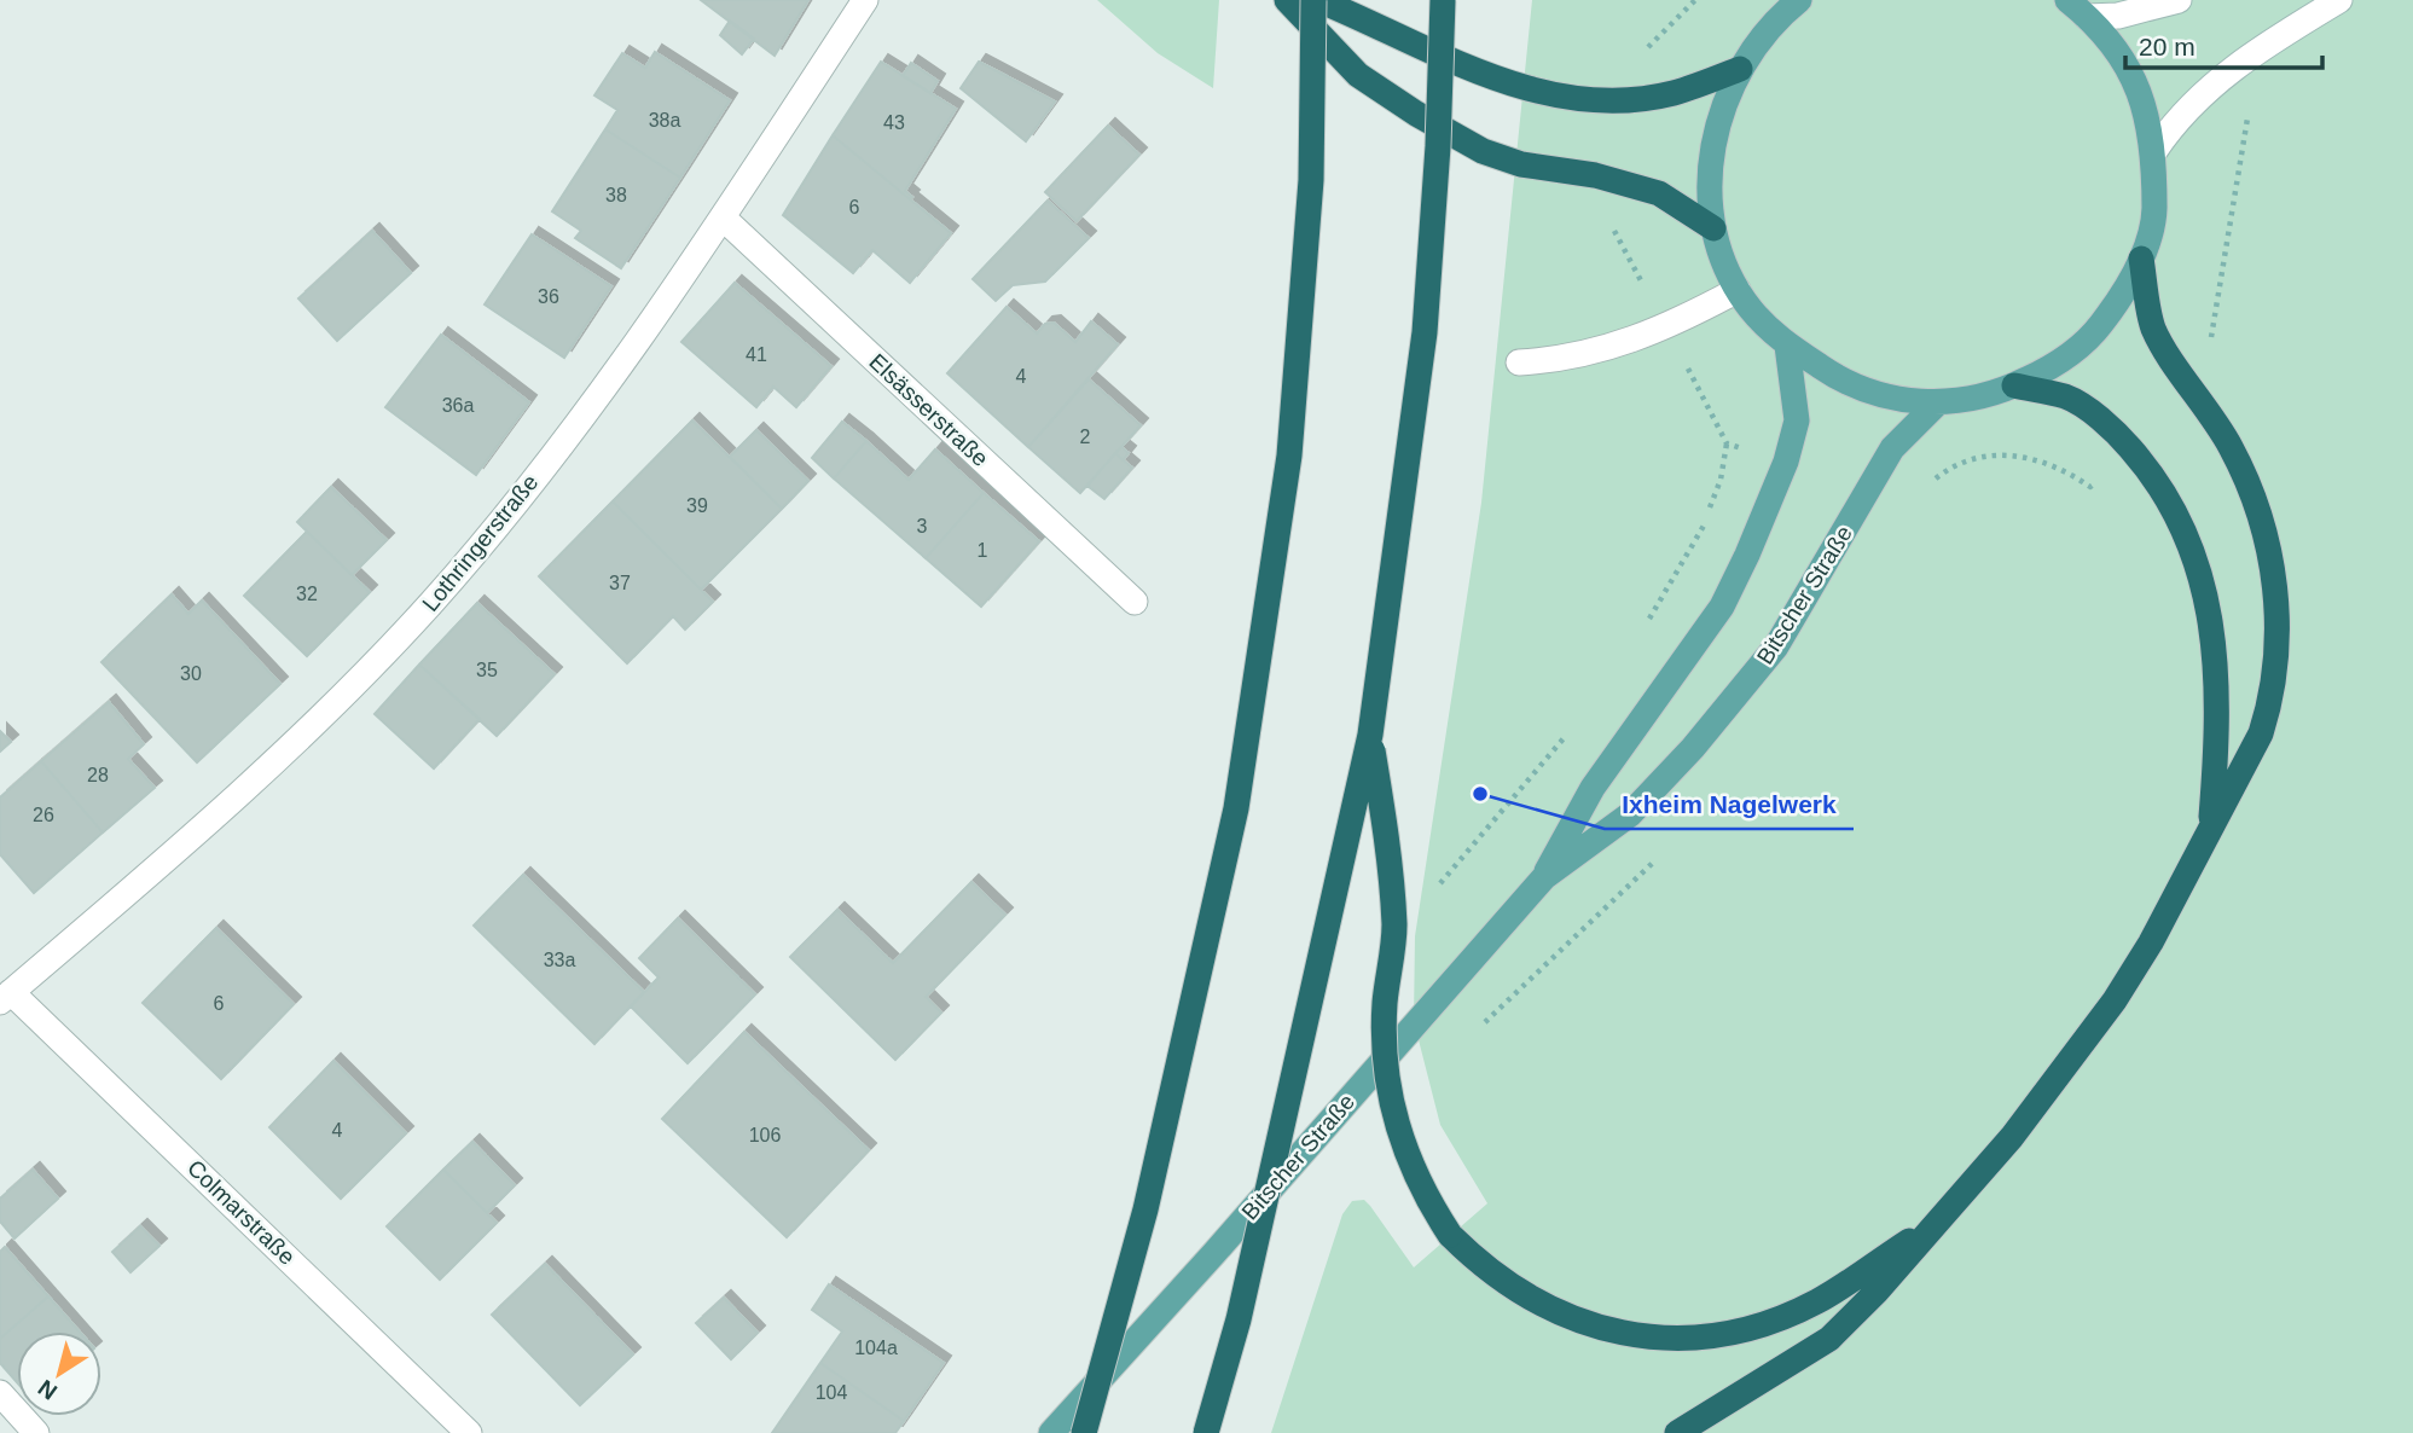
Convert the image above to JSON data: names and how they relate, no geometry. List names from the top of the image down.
{
  "streets": {
    "main road": ["Bitscher Straße"],
    "street": ["Elsässerstraße", "Lothringerstraße", "Colmarstraße"]
  },
  "crossings": [
    ["Elsässerstraße", "Lothringerstraße"],
    ["Lothringerstraße", "Colmarstraße"]
  ],
  "places": ["Ixheim Nagelwerk"],
  "house_numbers": [
    "38a",
    "43",
    "38",
    "6",
    "36",
    "41",
    "4",
    "36a",
    "2",
    "39",
    "3",
    "1",
    "37",
    "32",
    "35",
    "30",
    "28",
    "26",
    "33a",
    "6",
    "4",
    "106",
    "104a",
    "104"
  ],
  "scale_bar": "20 m",
  "north": "bottom left"
}
